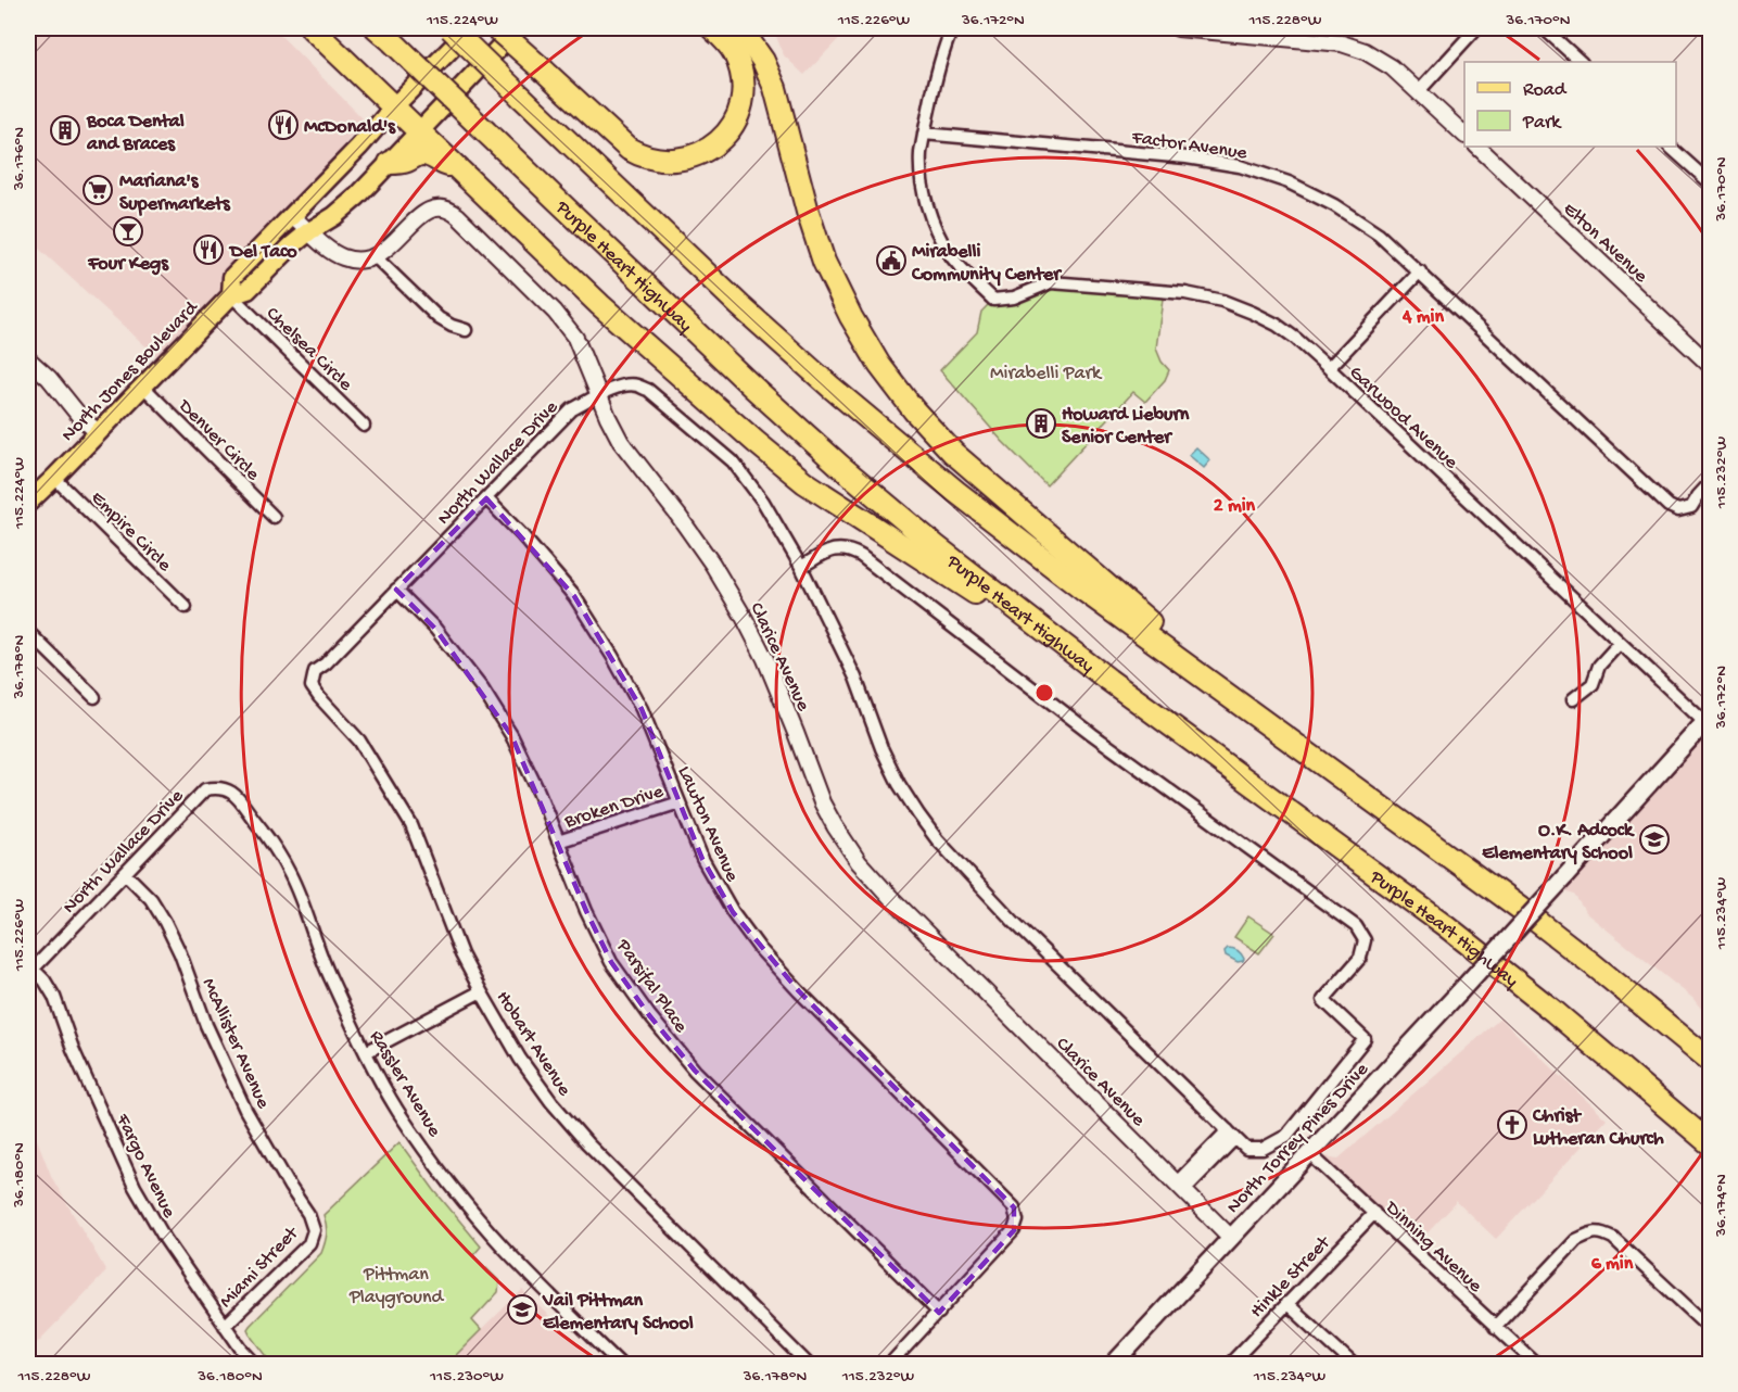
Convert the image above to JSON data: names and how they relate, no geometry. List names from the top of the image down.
{
  "streets": {
    "highway": ["Purple Heart Highway"],
    "main road": ["North Jones Boulevard", "North Torrey Pines Drive"],
    "street": [
      "Factor Avenue",
      "Elton Avenue",
      "Chelsea Circle",
      "Garwood Avenue",
      "Denver Circle",
      "North Wallace Drive",
      "Empire Circle",
      "Clarice Avenue",
      "Broken Drive",
      "Lawton Avenue",
      "Parsifal Place",
      "McAllister Avenue",
      "Hobart Avenue",
      "Rassler Avenue",
      "Fargo Avenue",
      "Dinning Avenue",
      "Miami Street",
      "Hinkle Street"
    ]
  },
  "crossings": [
    ["Factor Avenue", "Garwood Avenue"],
    ["Chelsea Circle", "North Jones Boulevard"],
    ["North Jones Boulevard", "Denver Circle"],
    ["North Jones Boulevard", "Empire Circle"],
    ["Garwood Avenue", "North Torrey Pines Drive"],
    ["North Wallace Drive", "Clarice Avenue"],
    ["North Wallace Drive", "Lawton Avenue"],
    ["North Wallace Drive", "Parsifal Place"],
    ["North Wallace Drive", "McAllister Avenue"],
    ["North Wallace Drive", "Hobart Avenue"],
    ["North Wallace Drive", "Rassler Avenue"],
    ["North Wallace Drive", "Fargo Avenue"],
    ["Clarice Avenue", "North Torrey Pines Drive"],
    ["Broken Drive", "Lawton Avenue"],
    ["Broken Drive", "Parsifal Place"],
    ["Lawton Avenue", "Parsifal Place"],
    ["McAllister Avenue", "Miami Street"],
    ["North Torrey Pines Drive", "Dinning Avenue"],
    ["Fargo Avenue", "Miami Street"],
    ["Dinning Avenue", "Hinkle Street"]
  ],
  "parks": ["Mirabelli Park", "Pittman Playground"],
  "places": {
    "restaurant": ["McDonald's", "Del Taco"],
    "building": ["Boca Dental and Braces", "Howard Lieburn Senior Center"],
    "supermarket": ["Mariana's Supermarkets"],
    "bar": ["Four Kegs"],
    "public building": ["Mirabelli Community Center"],
    "school or university": ["O.K. Adcock Elementary School", "Vail Pittman Elementary School"],
    "church": ["Christ Lutheran Church"]
  },
  "legend": ["Road", "Park"],
  "coordinates": [
    "115.224°W",
    "115.226°W",
    "36.172°N",
    "115.228°W",
    "36.170°N",
    "36.176°N",
    "115.232°W",
    "36.178°N",
    "115.234°W",
    "36.180°N",
    "36.174°N",
    "115.230°W"
  ],
  "rings": ["4 min", "2 min", "6 min"]
}
